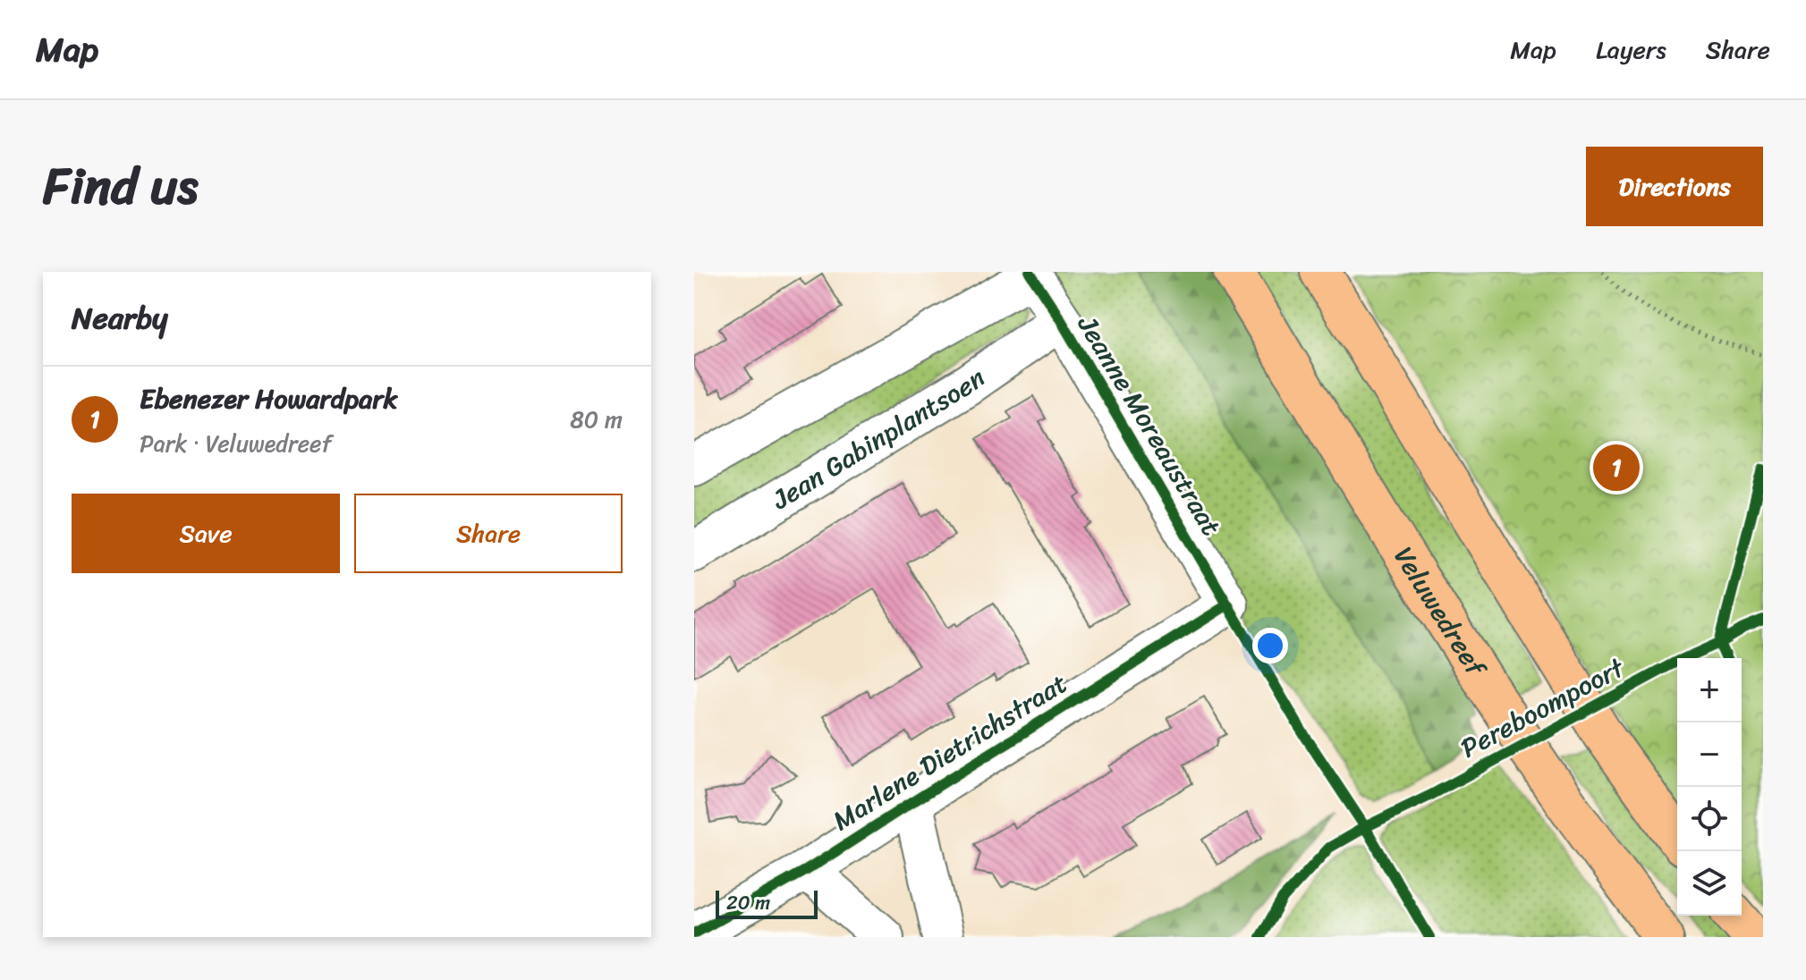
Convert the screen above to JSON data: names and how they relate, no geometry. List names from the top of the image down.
{
  "streets": {
    "main road": ["Veluwedreef"],
    "street": ["Jeanne Moreaustraat", "Jean Gabinplantsoen", "Marlene Dietrichstraat"],
    "cycle path": ["Pereboompoort"]
  },
  "crossings": [
    ["Jeanne Moreaustraat", "Jean Gabinplantsoen"],
    ["Jeanne Moreaustraat", "Marlene Dietrichstraat"]
  ],
  "scale_bar": "20 m",
  "page": {
    "header": "Map",
    "nav": ["Map", "Layers", "Share"],
    "title": "Find us",
    "buttons": [
      "Directions",
      ["Save", "Share"]
    ],
    "heading": "Nearby",
    "list": [
      {
        "mark": "1",
        "name": "Ebenezer Howardpark",
        "note": "Park · Veluwedreef",
        "value": "80 m"
      }
    ],
    "pins": "1",
    "map_buttons": ["+", "−"],
    "scale": "20 m"
  }
}
